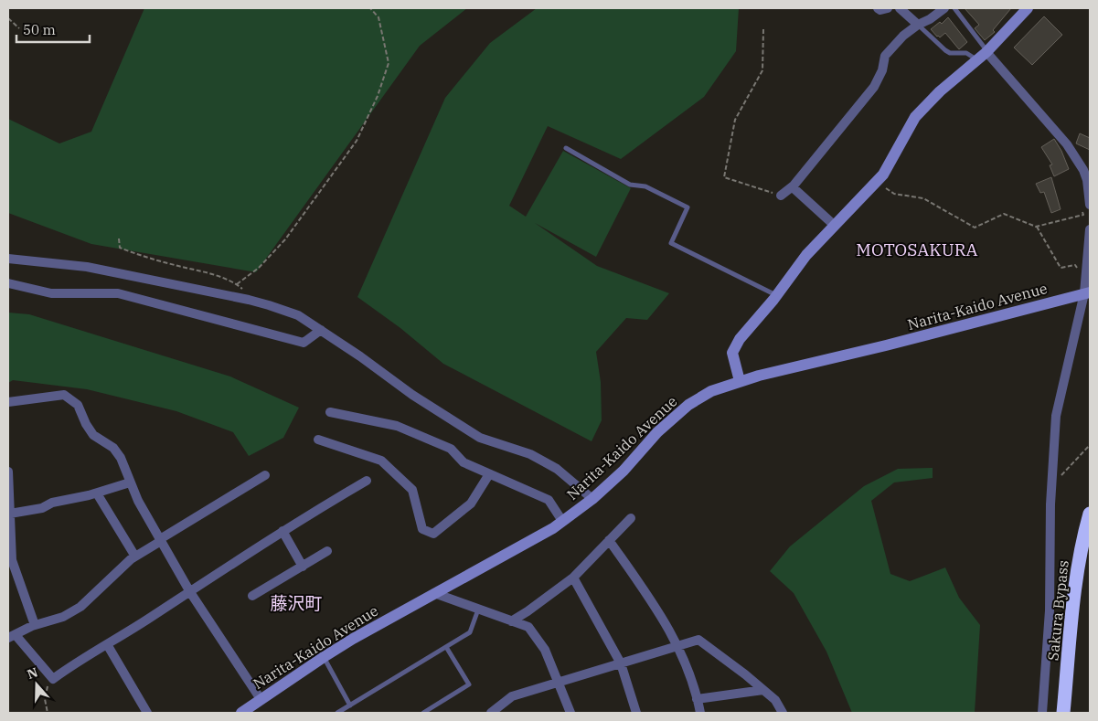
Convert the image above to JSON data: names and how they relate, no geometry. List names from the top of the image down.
{
  "streets": {
    "highway": ["Sakura Bypass"],
    "street": ["Narita-Kaido Avenue"]
  },
  "districts": ["MOTOSAKURA", "藤沢町"],
  "scale_bar": "50 m",
  "north": "top"
}
